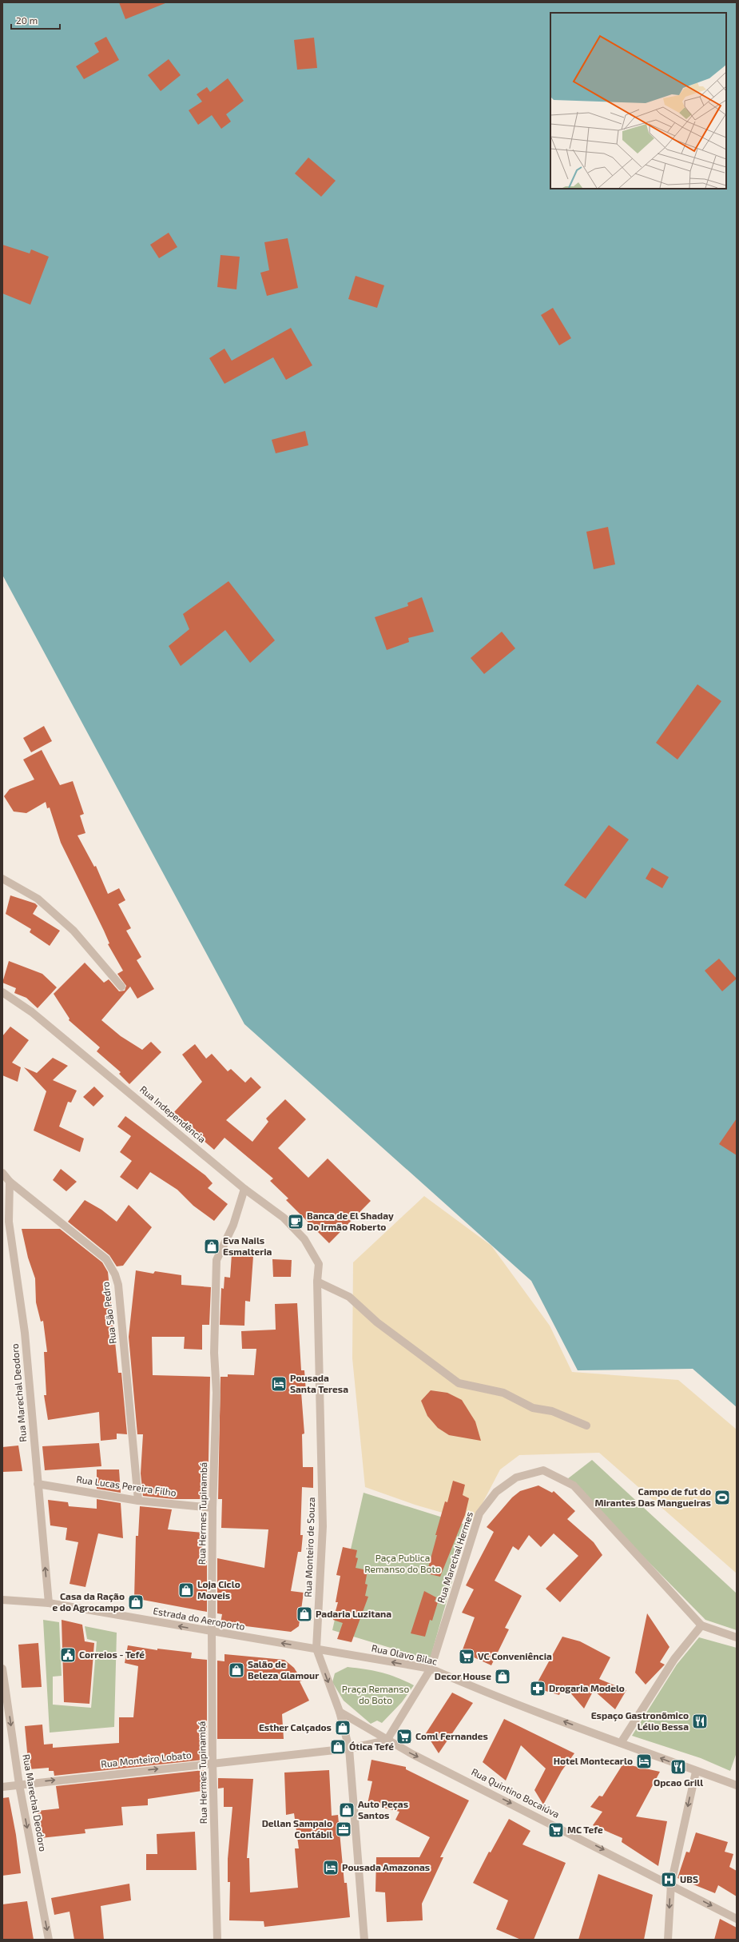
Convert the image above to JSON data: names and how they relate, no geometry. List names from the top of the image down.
{
  "streets": {
    "street": [
      "Rua Independência",
      "Rua São Pedro",
      "Rua Marechal Deodoro",
      "Rua Lucas Pereira Filho",
      "Rua Hermes Tupinambá",
      "Rua Monteiro de Souza",
      "Rua Marechal Hermes",
      "Estrada do Aeroporto",
      "Rua Olavo Bilac",
      "Rua Monteiro Lobato",
      "Rua Quintino Bocaiúva"
    ]
  },
  "crossings": [
    ["Rua Independência", "Rua Hermes Tupinambá"],
    ["Rua Independência", "Rua Monteiro de Souza"],
    ["Rua São Pedro", "Rua Marechal Deodoro"],
    ["Rua São Pedro", "Rua Lucas Pereira Filho"],
    ["Rua Marechal Deodoro", "Rua Lucas Pereira Filho"],
    ["Rua Marechal Deodoro", "Estrada do Aeroporto"],
    ["Rua Marechal Deodoro", "Rua Monteiro Lobato"],
    ["Rua Lucas Pereira Filho", "Rua Hermes Tupinambá"],
    ["Rua Hermes Tupinambá", "Estrada do Aeroporto"],
    ["Rua Hermes Tupinambá", "Rua Monteiro Lobato"],
    ["Rua Monteiro de Souza", "Estrada do Aeroporto"],
    ["Rua Monteiro de Souza", "Rua Olavo Bilac"],
    ["Rua Monteiro de Souza", "Rua Monteiro Lobato"],
    ["Rua Monteiro de Souza", "Rua Quintino Bocaiúva"],
    ["Rua Marechal Hermes", "Rua Olavo Bilac"],
    ["Rua Marechal Hermes", "Rua Quintino Bocaiúva"],
    ["Estrada do Aeroporto", "Rua Olavo Bilac"]
  ],
  "one_way": [
    "Estrada do Aeroporto",
    "Rua Olavo Bilac",
    "Rua Monteiro Lobato",
    "Rua Quintino Bocaiúva"
  ],
  "parks": ["Paça Publica Remanso do Boto", "Praça Remanso do Boto"],
  "places": {
    "cafe": ["Banca de El Shaday Do Irmão Roberto"],
    "shop": [
      "Eva Nails Esmalteria",
      "Loja Ciclo Moveis",
      "Casa da Ração e do Agrocampo",
      "Padaria Luzitana",
      "Salão de Beleza Glamour",
      "Decor House",
      "Esther Calçados",
      "Ótica Tefé",
      "Auto Peças Santos"
    ],
    "hotel": ["Pousada Santa Teresa", "Hotel Montecarlo", "Pousada Amazonas"],
    "sports": ["Campo de fut do Mirantes Das Mangueiras"],
    "public building": ["Correios - Tefé"],
    "supermarket": ["VC Conveniência", "Coml Fernandes", "MC Tefe"],
    "pharmacy": ["Drogaria Modelo"],
    "restaurant": ["Espaço Gastronõmico Lélio Bessa", "Opcao Grill"],
    "office": ["Dellan Sampaio Contábil"],
    "hospital": ["UBS"]
  },
  "scale_bar": "20 m"
}
